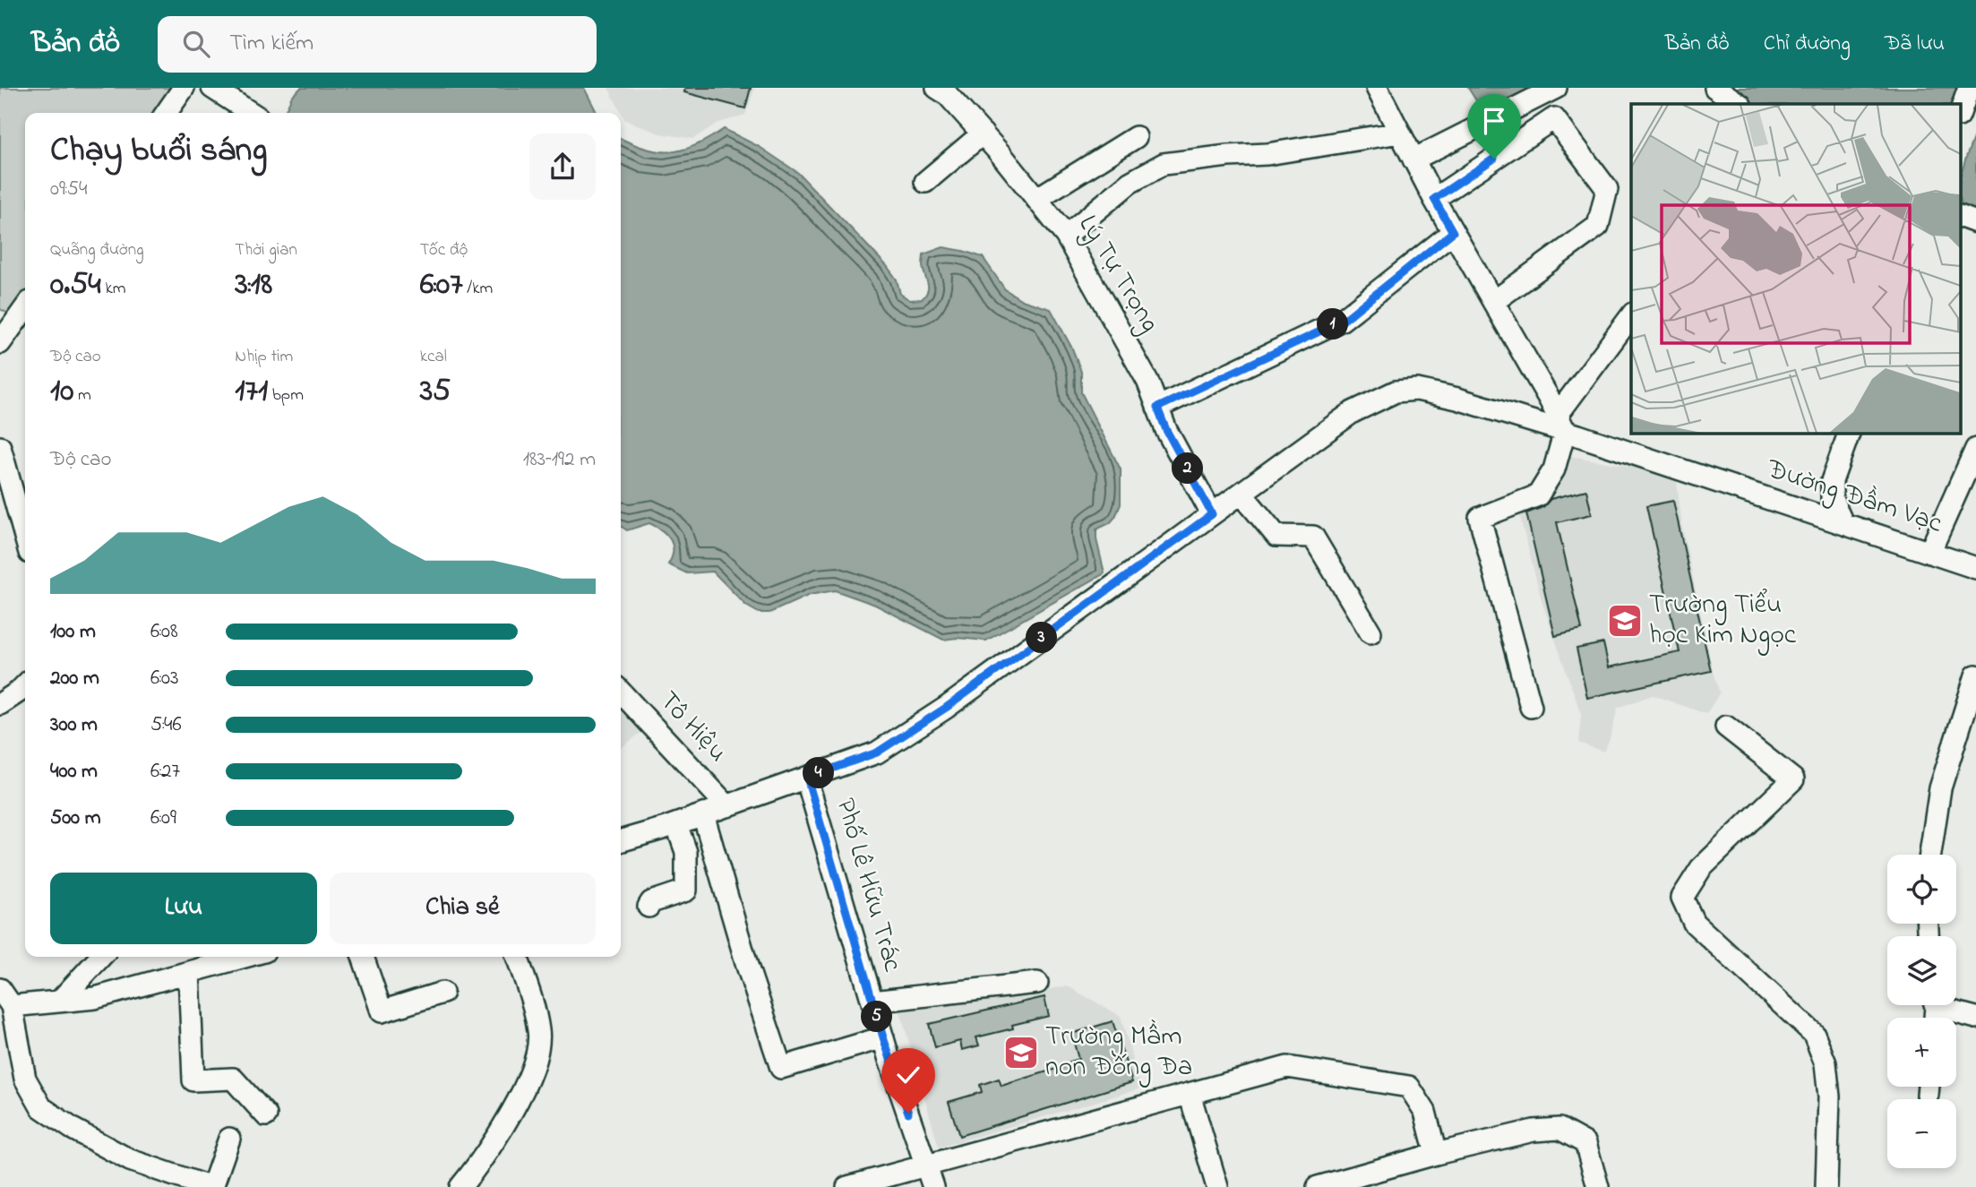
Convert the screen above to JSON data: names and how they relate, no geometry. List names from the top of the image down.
{
  "streets": {
    "street": [
      "Lý Tự Trọng",
      "Đường Đầm Vạc",
      "Tô Hiệu",
      "Phố Lê Hữu Trác"
    ]
  },
  "crossings": [
    ["Lý Tự Trọng", "Đường Đầm Vạc"],
    ["Đường Đầm Vạc", "Tô Hiệu"],
    ["Đường Đầm Vạc", "Phố Lê Hữu Trác"]
  ],
  "places": {
    "school or university": ["Trường Tiểu học Kim Ngọc", "Trường Mầm non Đống Đa"]
  },
  "page": {
    "header": "Bản đồ",
    "search": "Tìm kiếm",
    "nav": ["Bản đồ", "Chỉ đường", "Đã lưu"],
    "heading": ["Chạy buổi sáng", "09:54"],
    "stats": [
      ["Quãng đường", "0.54 km"],
      ["Thời gian", "3:18"],
      ["Tốc độ", "6:07 /km"],
      ["Độ cao", "10 m"],
      ["Nhịp tim", "171 bpm"],
      ["kcal", "35"]
    ],
    "pins": [
      "1",
      "2",
      "3",
      "4",
      "5"
    ],
    "chart": ["Độ cao", "183–192 m"],
    "list": [
      {
        "name": "100 m",
        "note": "6:08"
      },
      {
        "name": "200 m",
        "note": "6:03"
      },
      {
        "name": "300 m",
        "note": "5:46"
      },
      {
        "name": "400 m",
        "note": "6:27"
      },
      {
        "name": "500 m",
        "note": "6:09"
      }
    ],
    "map_buttons": ["+", "−"],
    "buttons": ["Lưu", "Chia sẻ"]
  }
}
